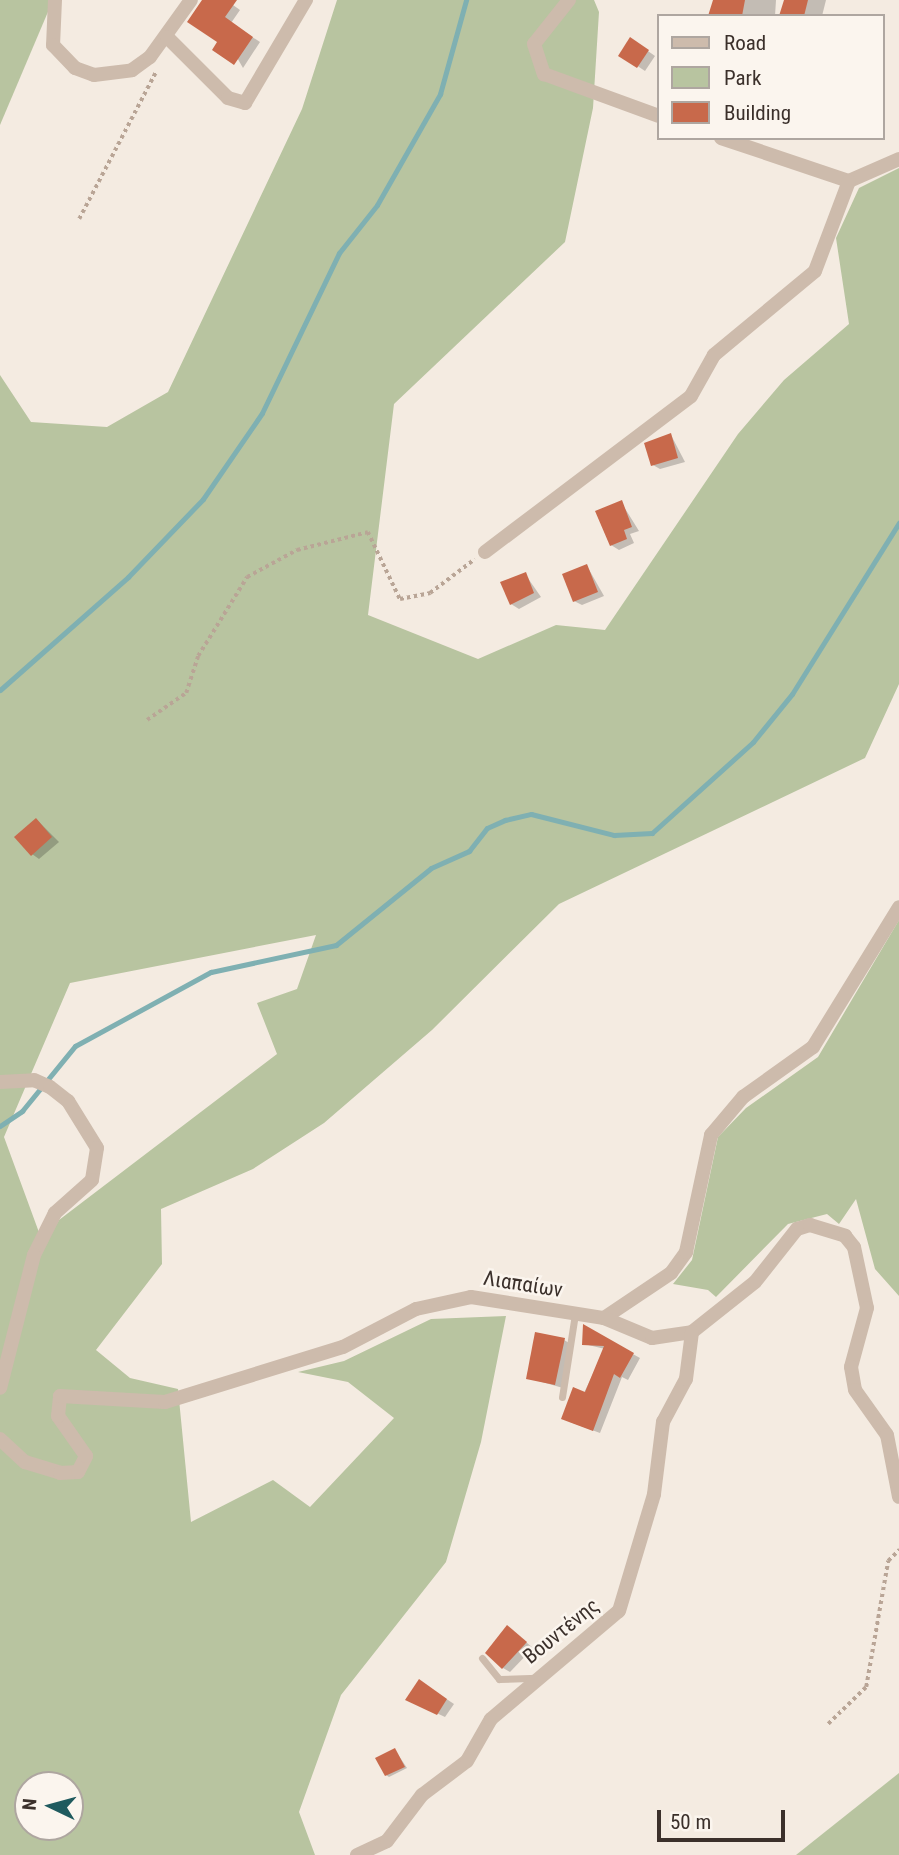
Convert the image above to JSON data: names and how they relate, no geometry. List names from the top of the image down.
{
  "streets": {
    "street": ["Λιαπαίων", "Βουντένης"]
  },
  "crossings": [
    ["Λιαπαίων", "Βουντένης"]
  ],
  "legend": ["Road", "Park", "Building"],
  "scale_bar": "50 m",
  "north": "left"
}
